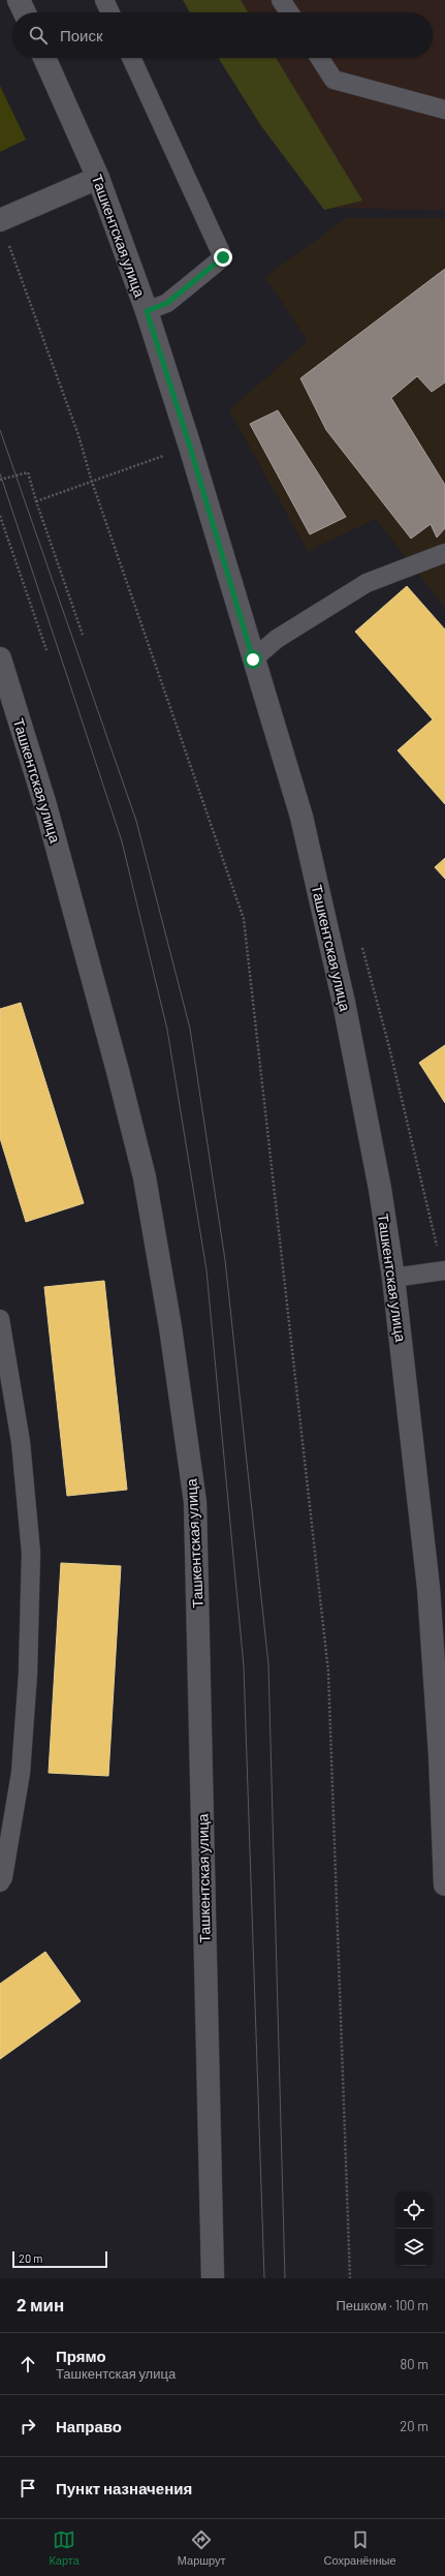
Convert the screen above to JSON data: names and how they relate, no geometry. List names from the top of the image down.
{
  "streets": {
    "main road": ["Ташкентская улица"]
  },
  "scale_bar": "20 m",
  "page": {
    "search": "Поиск",
    "scale": "20 m",
    "heading": ["2 мин", "Пешком · 100 m"],
    "list": [
      ["Прямо", "Ташкентская улица", "80 m"],
      ["Направо", "20 m"],
      "Пункт назначения"
    ],
    "nav": ["Карта", "Маршрут", "Сохранённые"]
  }
}
